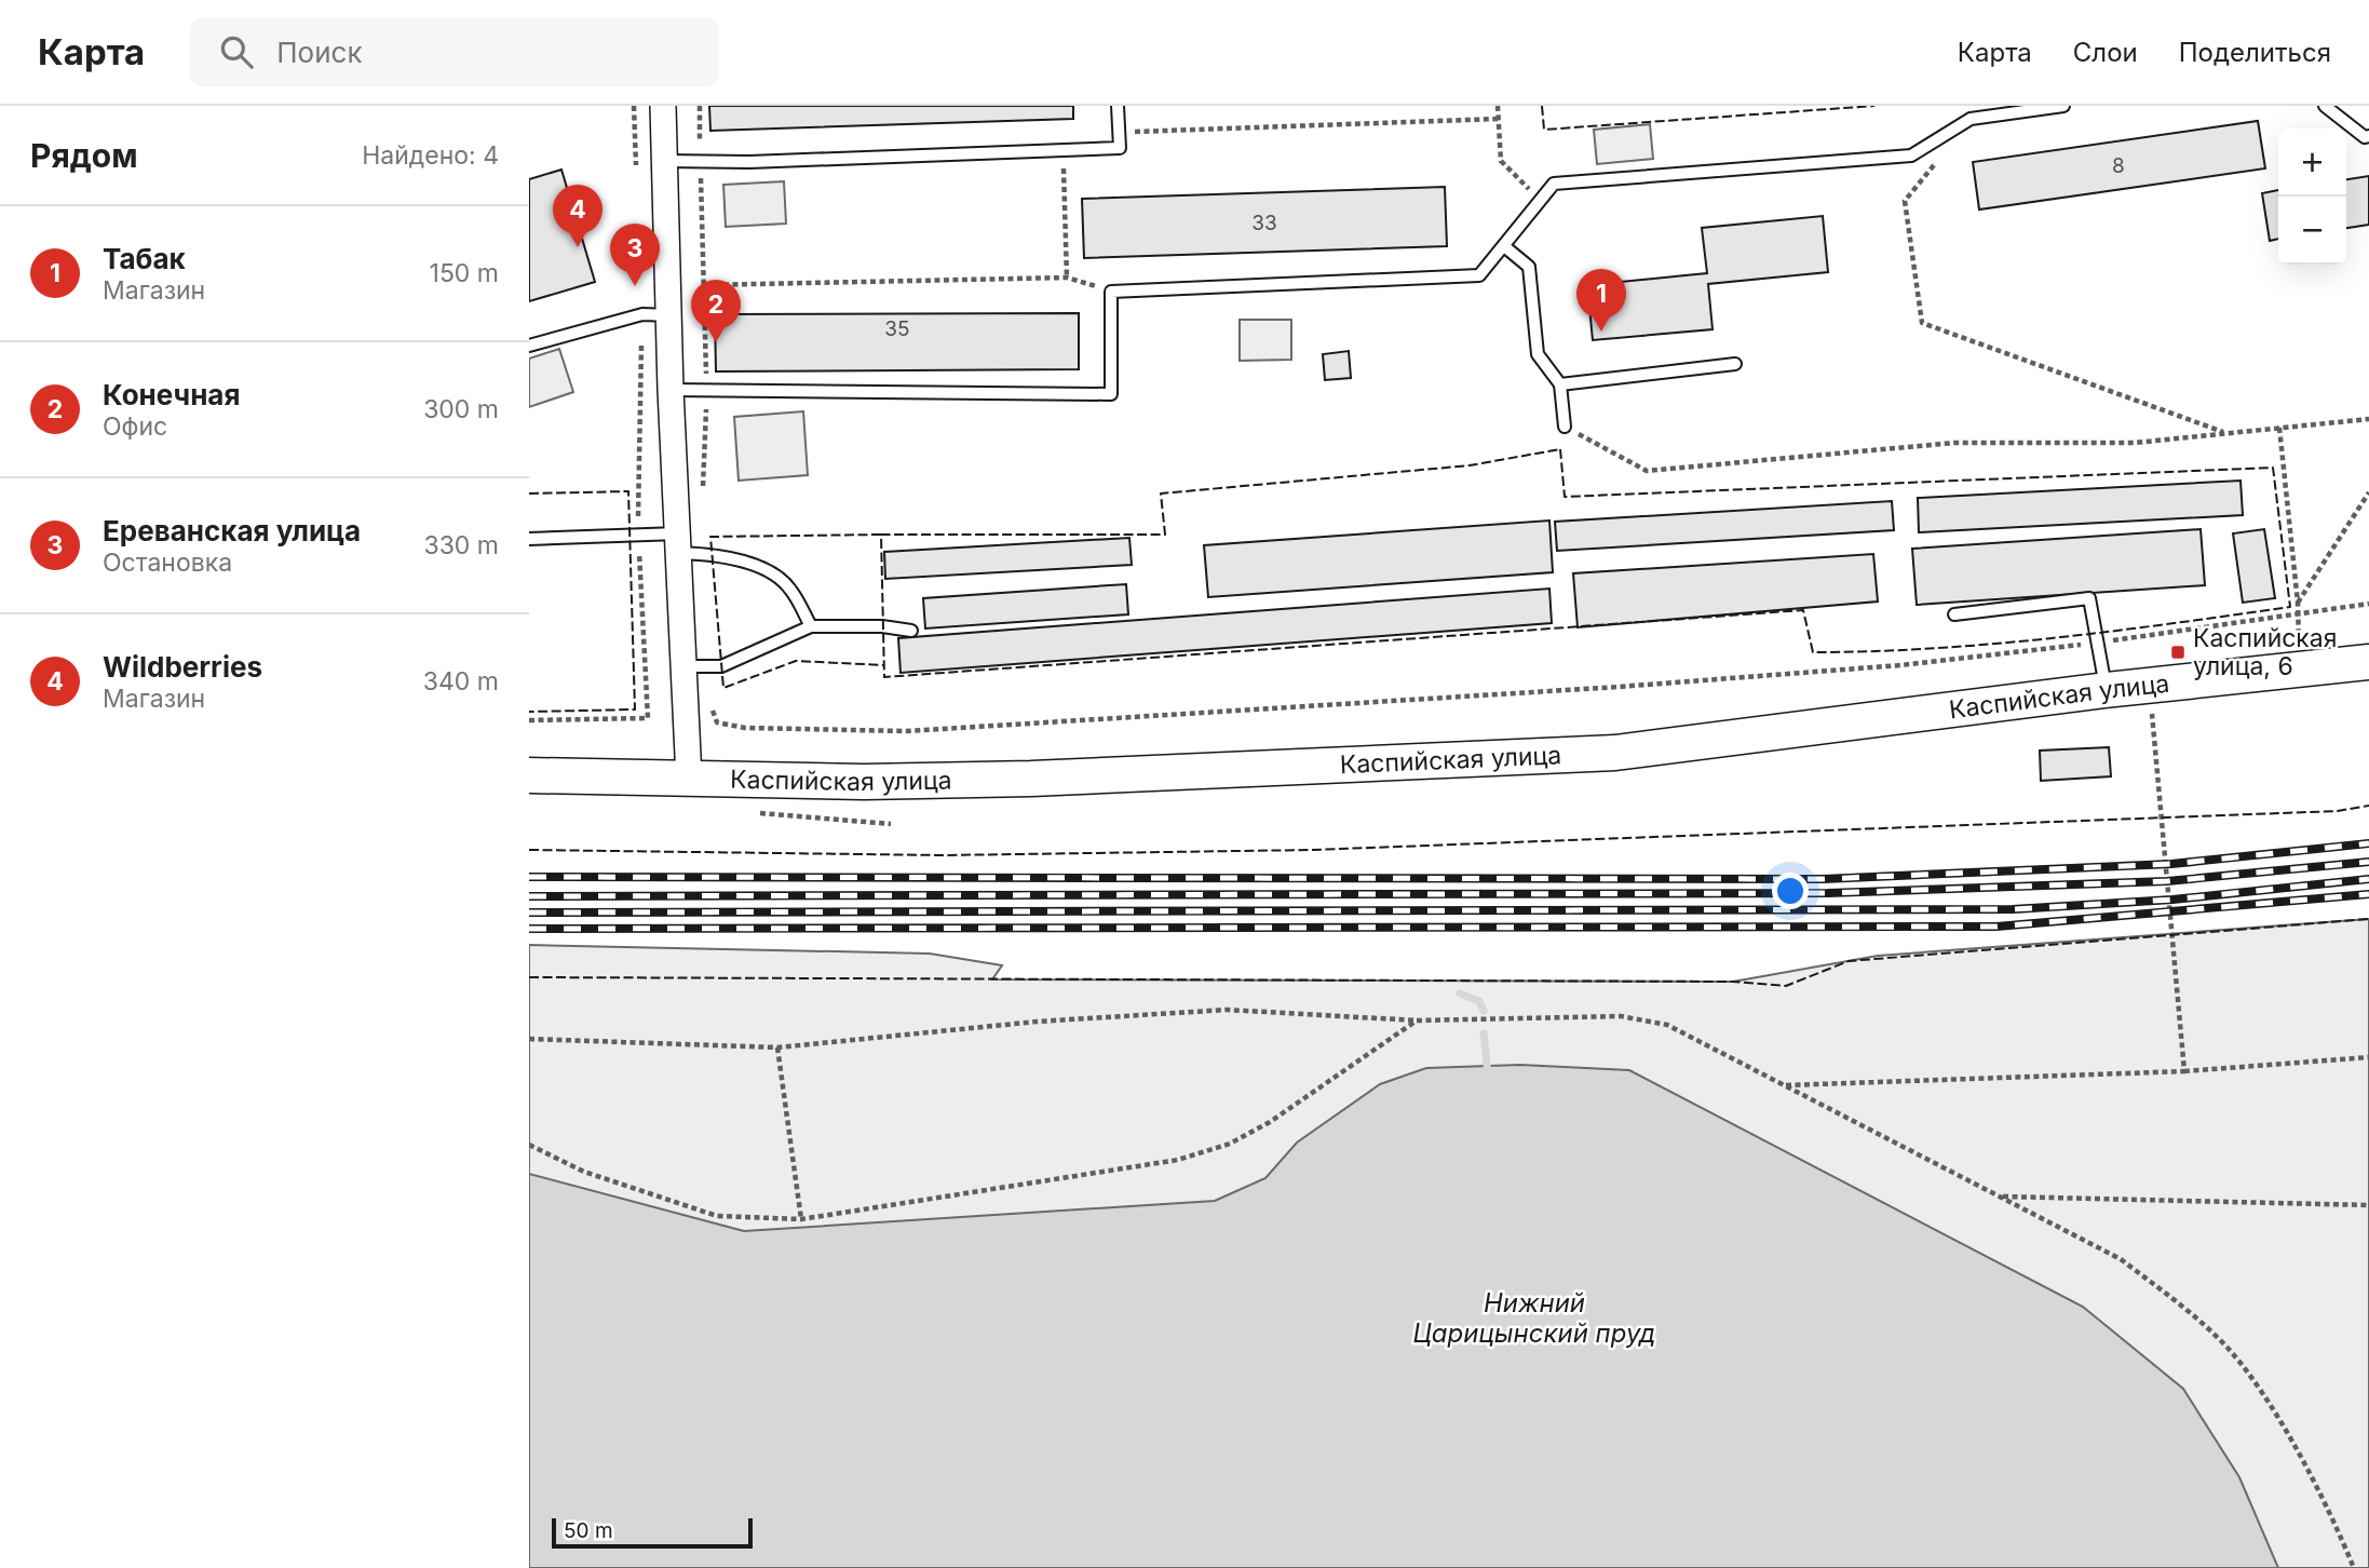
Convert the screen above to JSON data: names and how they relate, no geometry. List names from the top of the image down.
{
  "streets": {
    "main road": ["Каспийская улица"]
  },
  "water": ["Нижний Царицынский пруд"],
  "places": {
    "transit": ["Каспийская улица, 6"]
  },
  "house_numbers": ["8", "33", "35"],
  "scale_bar": "50 m",
  "page": {
    "header": "Карта",
    "search": "Поиск",
    "nav": ["Карта", "Слои", "Поделиться"],
    "heading": ["Рядом", "Найдено: 4"],
    "map_buttons": ["+", "−"],
    "pins": [
      "4",
      "3",
      "1",
      "2"
    ],
    "list": [
      {
        "mark": "1",
        "name": "Табак",
        "note": "Магазин",
        "value": "150 m"
      },
      {
        "mark": "2",
        "name": "Конечная",
        "note": "Офис",
        "value": "300 m"
      },
      {
        "mark": "3",
        "name": "Ереванская улица",
        "note": "Остановка",
        "value": "330 m"
      },
      {
        "mark": "4",
        "name": "Wildberries",
        "note": "Магазин",
        "value": "340 m"
      }
    ],
    "scale": "50 m"
  }
}
